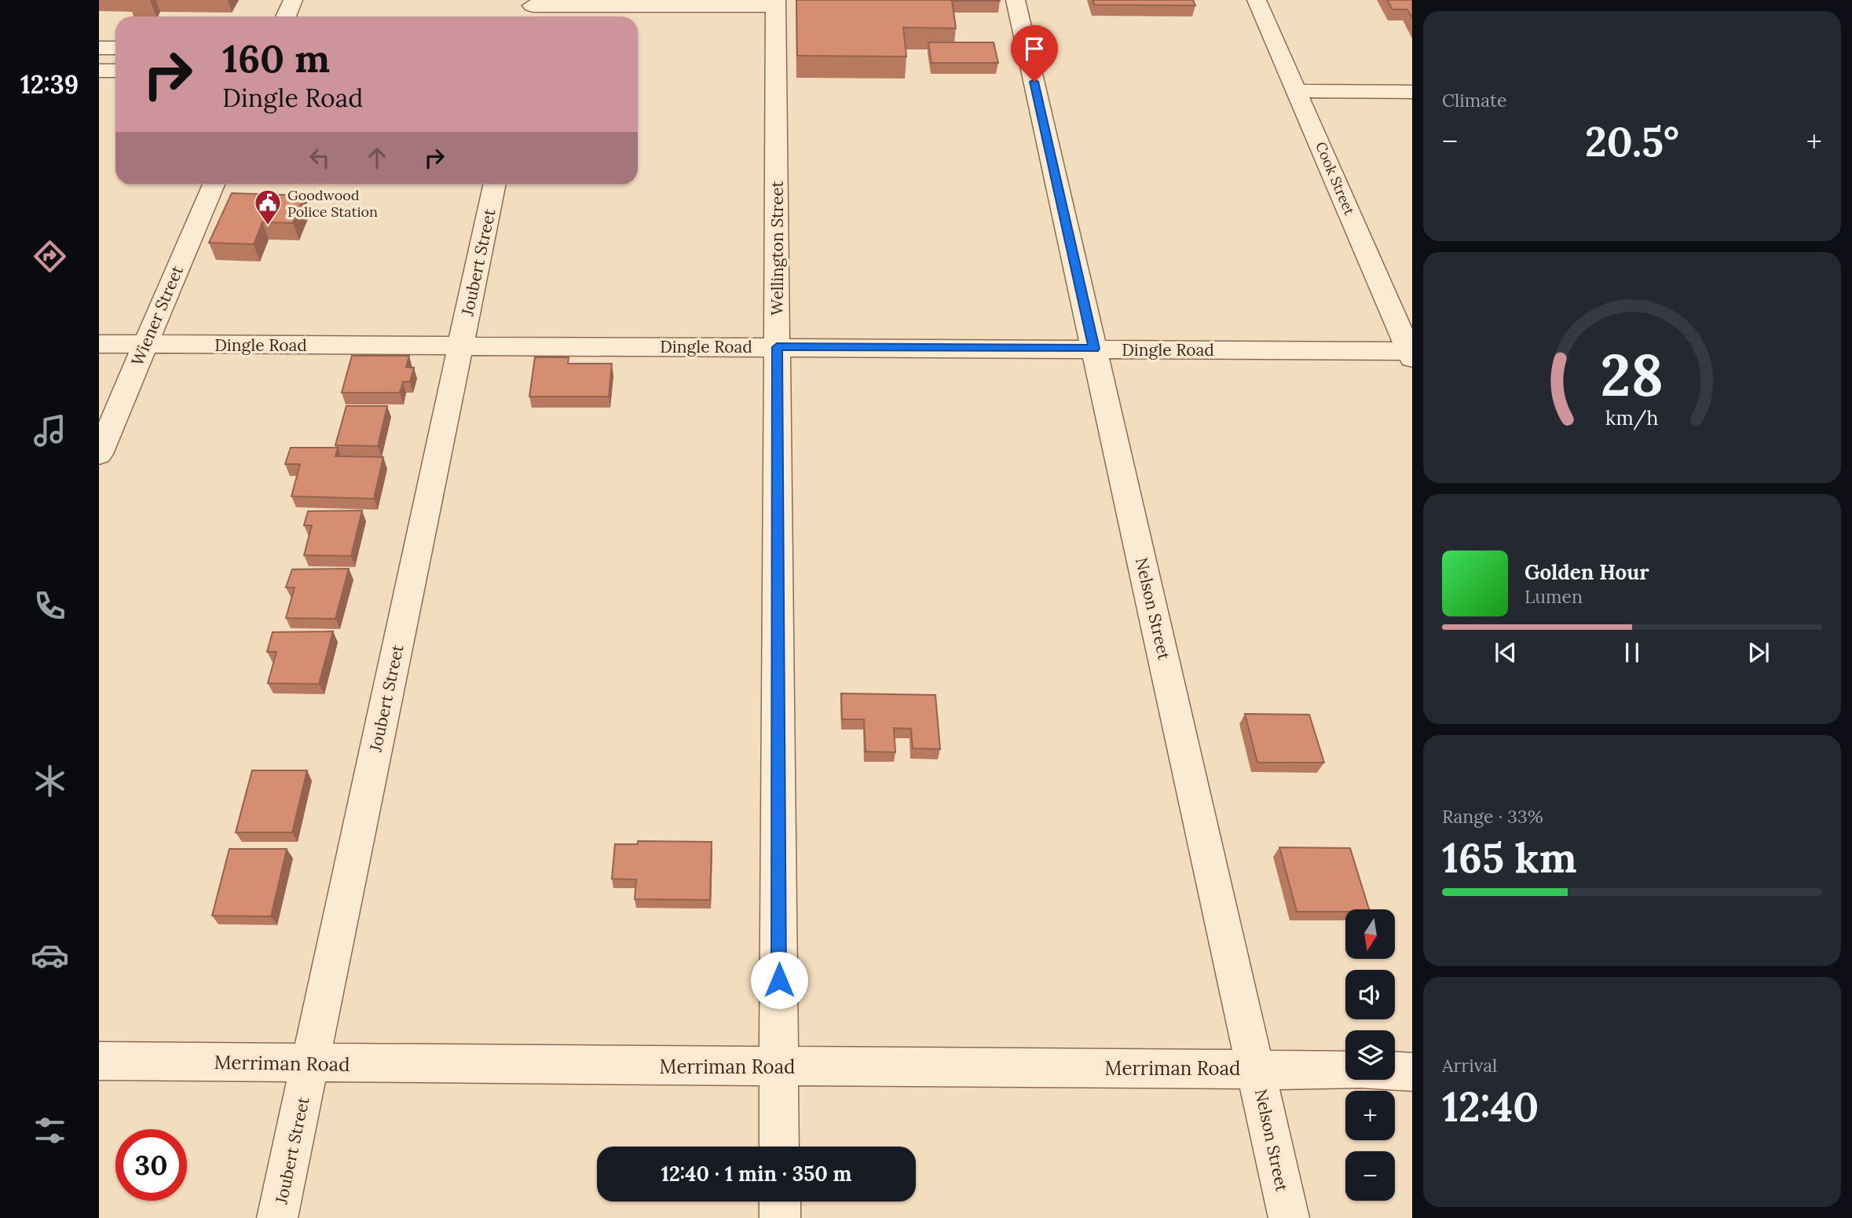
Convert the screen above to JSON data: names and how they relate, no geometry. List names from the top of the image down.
{
  "streets": {
    "street": [
      "Cook Street",
      "Wellington Street",
      "Joubert Street",
      "Wiener Street",
      "Dingle Road",
      "Nelson Street",
      "Merriman Road"
    ]
  },
  "crossings": [
    ["Cook Street", "Dingle Road"],
    ["Wellington Street", "Dingle Road"],
    ["Wellington Street", "Merriman Road"],
    ["Joubert Street", "Dingle Road"],
    ["Joubert Street", "Merriman Road"],
    ["Wiener Street", "Dingle Road"],
    ["Dingle Road", "Nelson Street"],
    ["Nelson Street", "Merriman Road"]
  ],
  "places": {
    "public building": ["Goodwood Police Station"]
  },
  "north": "bottom",
  "page": {
    "tabs": "12:39",
    "tile": [
      "Climate",
      ["Range · 33%", "165 km"],
      ["Arrival", "12:40"]
    ],
    "turn": ["160 m", "Dingle Road"],
    "heat": ["−", "20.5°", "+"],
    "song": ["Golden Hour", "Lumen"],
    "map_buttons": ["+", "−"],
    "limit": "30",
    "trip": "12:40 · 1 min · 350 m",
    "gauge": ["28", "km/h"]
  }
}
